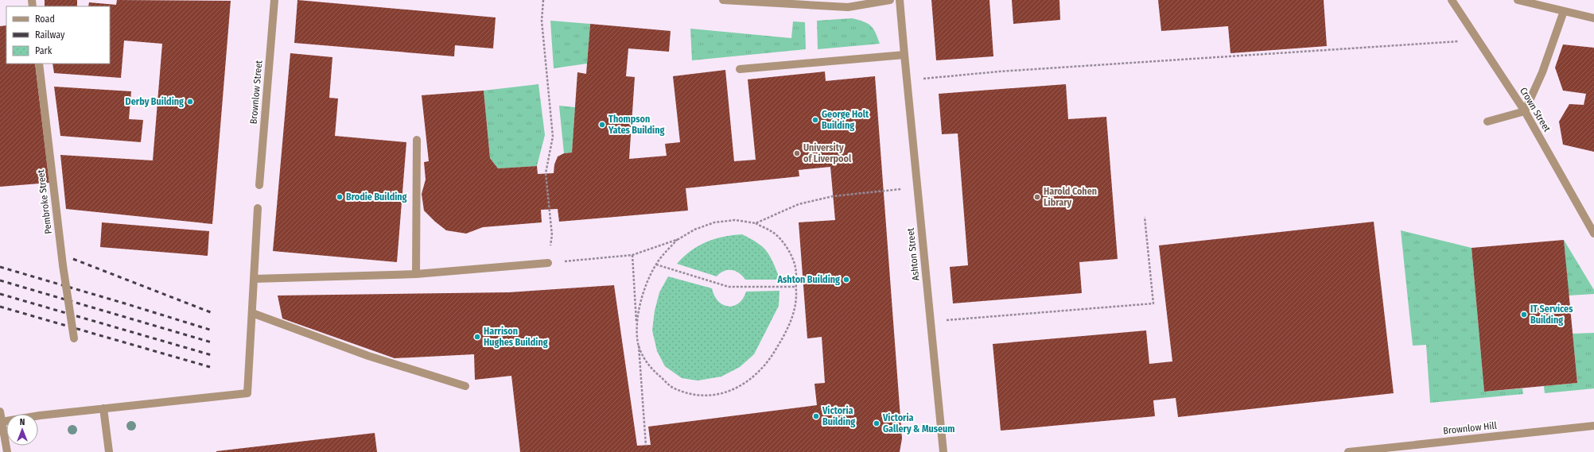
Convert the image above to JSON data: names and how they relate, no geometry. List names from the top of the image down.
{
  "streets": {
    "street": [
      "Brownlow Street",
      "Crown Street",
      "Pembroke Street",
      "Ashton Street",
      "Brownlow Hill"
    ]
  },
  "places": [
    "Derby Building",
    "George Holt Building",
    "Thompson Yates Building",
    "University of Liverpool",
    "Brodie Building",
    "Harold Cohen Library",
    "Ashton Building",
    "IT Services Building",
    "Harrison Hughes Building",
    "Victoria Building",
    "Victoria Gallery & Museum"
  ],
  "legend": ["Road", "Railway", "Park"],
  "north": "top"
}
